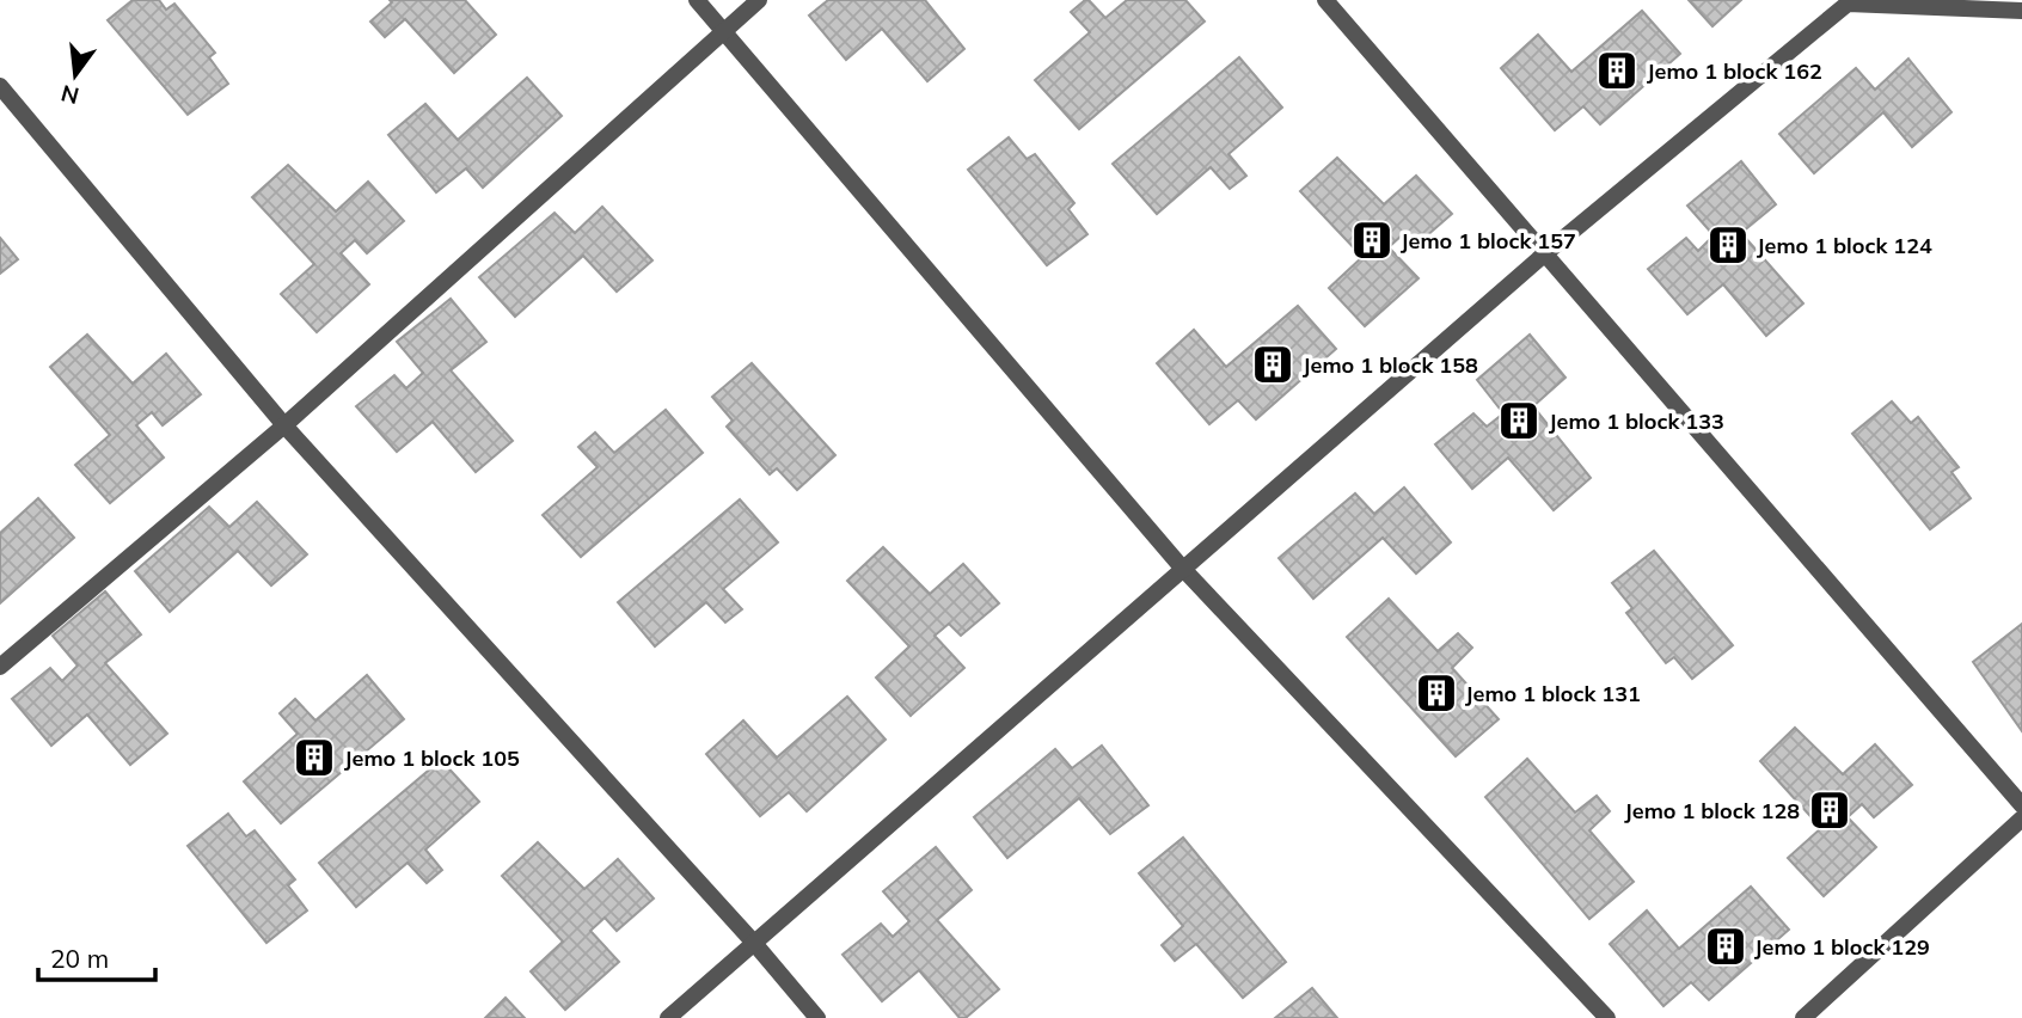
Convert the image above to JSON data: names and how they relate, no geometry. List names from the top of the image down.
{
  "places": {
    "building": [
      "Jemo 1 block 162",
      "Jemo 1 block 157",
      "Jemo 1 block 124",
      "Jemo 1 block 158",
      "Jemo 1 block 133",
      "Jemo 1 block 131",
      "Jemo 1 block 105",
      "Jemo 1 block 128",
      "Jemo 1 block 129"
    ]
  },
  "scale_bar": "20 m",
  "north": "bottom"
}
